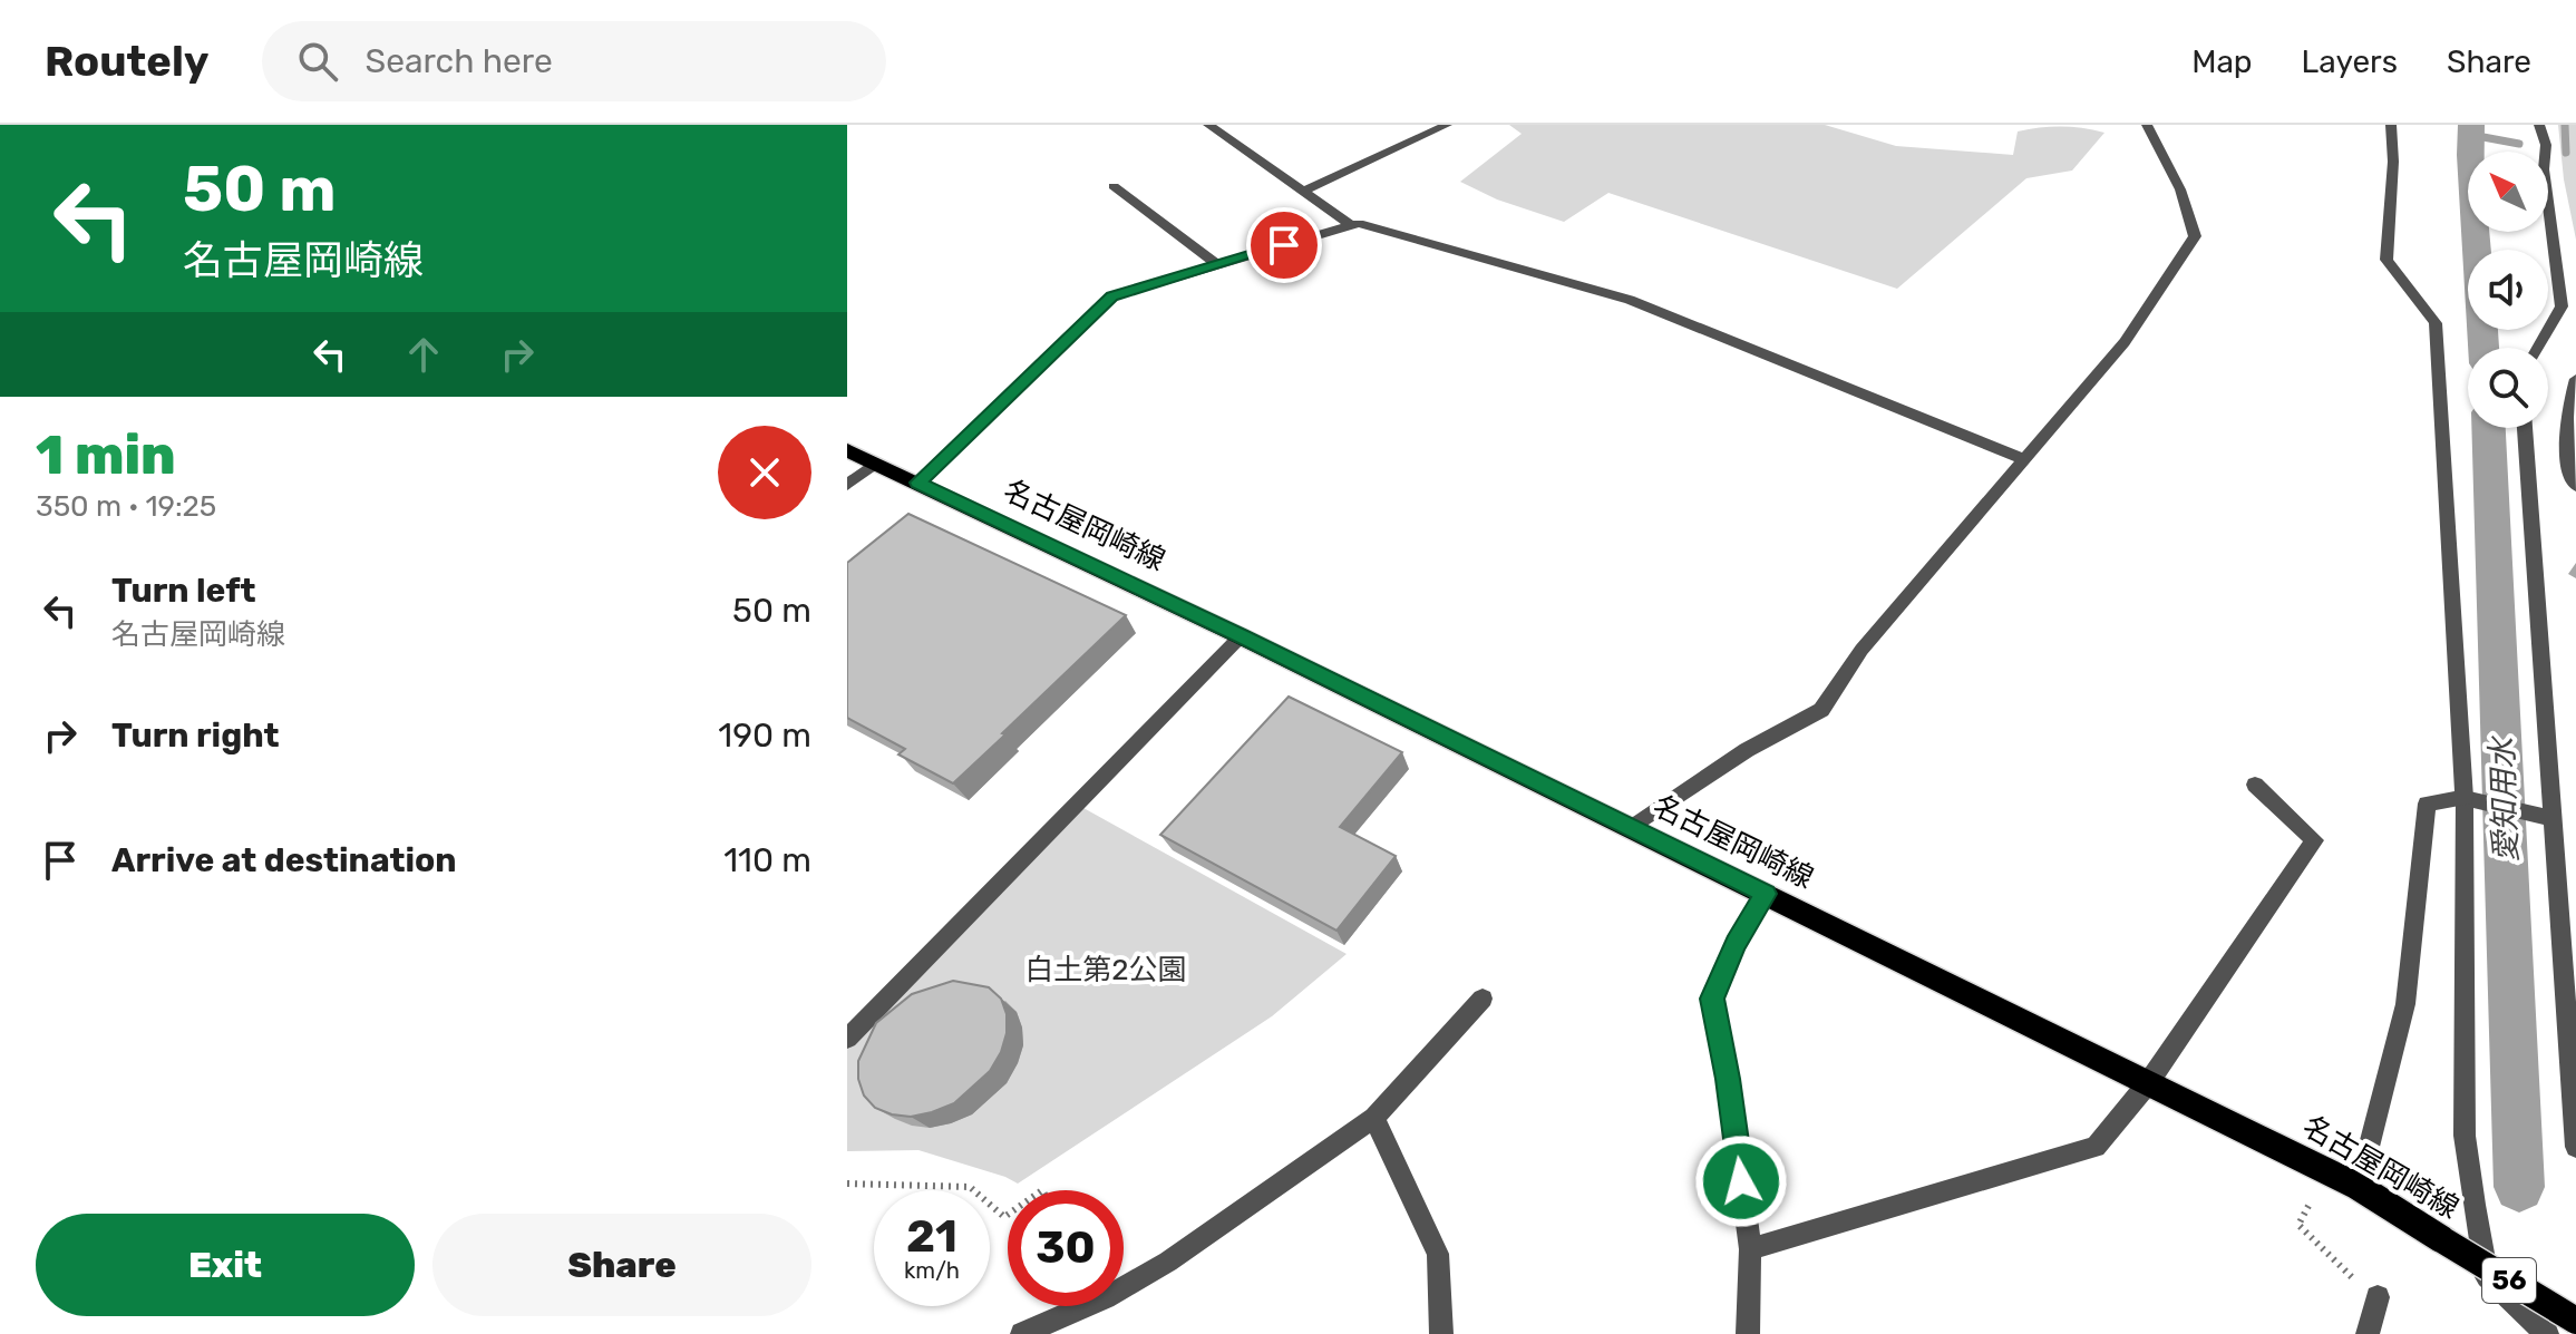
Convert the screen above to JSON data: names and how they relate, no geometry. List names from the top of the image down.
{
  "streets": {
    "main road": ["名古屋岡崎線", "56"]
  },
  "water": ["愛知用水"],
  "parks": ["白土第2公園"],
  "north": "top left",
  "page": {
    "header": "Routely",
    "search": "Search here",
    "nav": ["Map", "Layers", "Share"],
    "turn": ["50 m", "名古屋岡崎線"],
    "heading": ["1 min", "350 m · 19:25"],
    "list": [
      {
        "name": "Turn left",
        "note": "名古屋岡崎線",
        "value": "50 m"
      },
      {
        "name": "Turn right",
        "value": "190 m"
      },
      {
        "name": "Arrive at destination",
        "value": "110 m"
      }
    ],
    "speed": "21 km/h",
    "limit": "30",
    "buttons": ["Exit", "Share"]
  }
}
